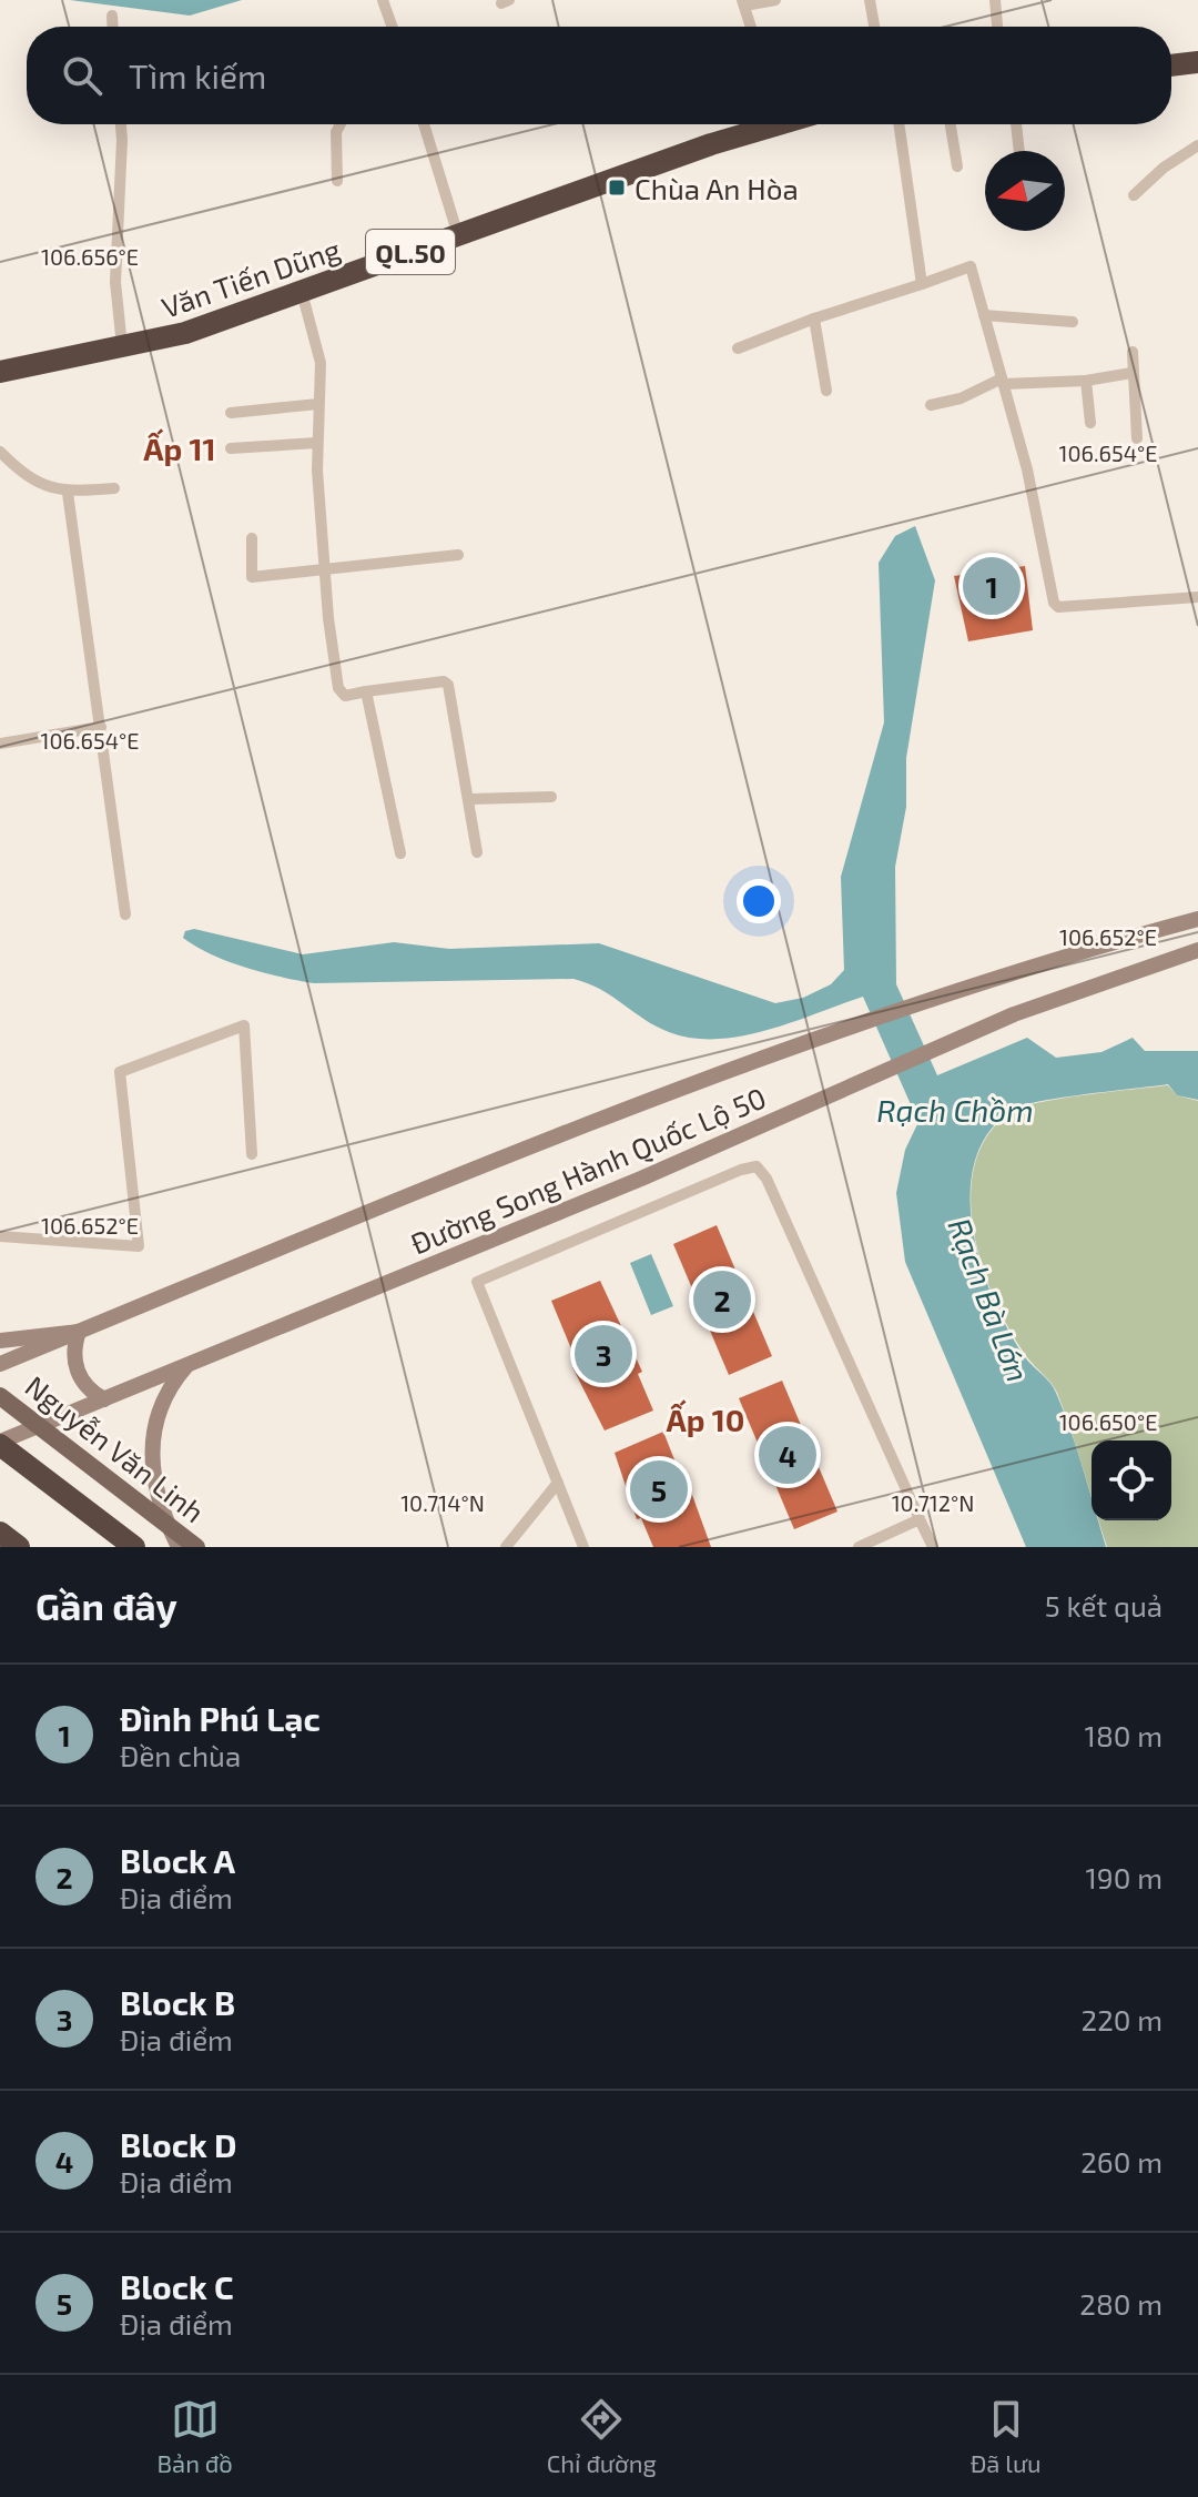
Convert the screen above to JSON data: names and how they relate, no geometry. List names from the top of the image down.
{
  "streets": {
    "highway": ["QL.50", "Văn Tiến Dũng"],
    "main road": ["Đường Song Hành Quốc Lộ 50", "Nguyễn Văn Linh"]
  },
  "crossings": [
    ["Đường Song Hành Quốc Lộ 50", "Nguyễn Văn Linh"]
  ],
  "districts": ["Ấp 11", "Ấp 10"],
  "water": ["Rạch Chồm", "Rạch Bà Lớn"],
  "places": {
    "transit": ["Chùa An Hòa"]
  },
  "north": "left",
  "page": {
    "search": "Tìm kiếm",
    "pins": [
      "1",
      "2",
      "3",
      "4",
      "5"
    ],
    "heading": ["Gần đây", "5 kết quả"],
    "list": [
      {
        "mark": "1",
        "name": "Đình Phú Lạc",
        "note": "Đền chùa",
        "value": "180 m"
      },
      {
        "mark": "2",
        "name": "Block A",
        "note": "Địa điểm",
        "value": "190 m"
      },
      {
        "mark": "3",
        "name": "Block B",
        "note": "Địa điểm",
        "value": "220 m"
      },
      {
        "mark": "4",
        "name": "Block D",
        "note": "Địa điểm",
        "value": "260 m"
      },
      {
        "mark": "5",
        "name": "Block C",
        "note": "Địa điểm",
        "value": "280 m"
      }
    ],
    "nav": ["Bản đồ", "Chỉ đường", "Đã lưu"]
  },
  "coordinates": [
    "106.656°E",
    "106.654°E",
    "106.652°E",
    "106.650°E",
    "10.714°N",
    "10.712°N"
  ]
}
